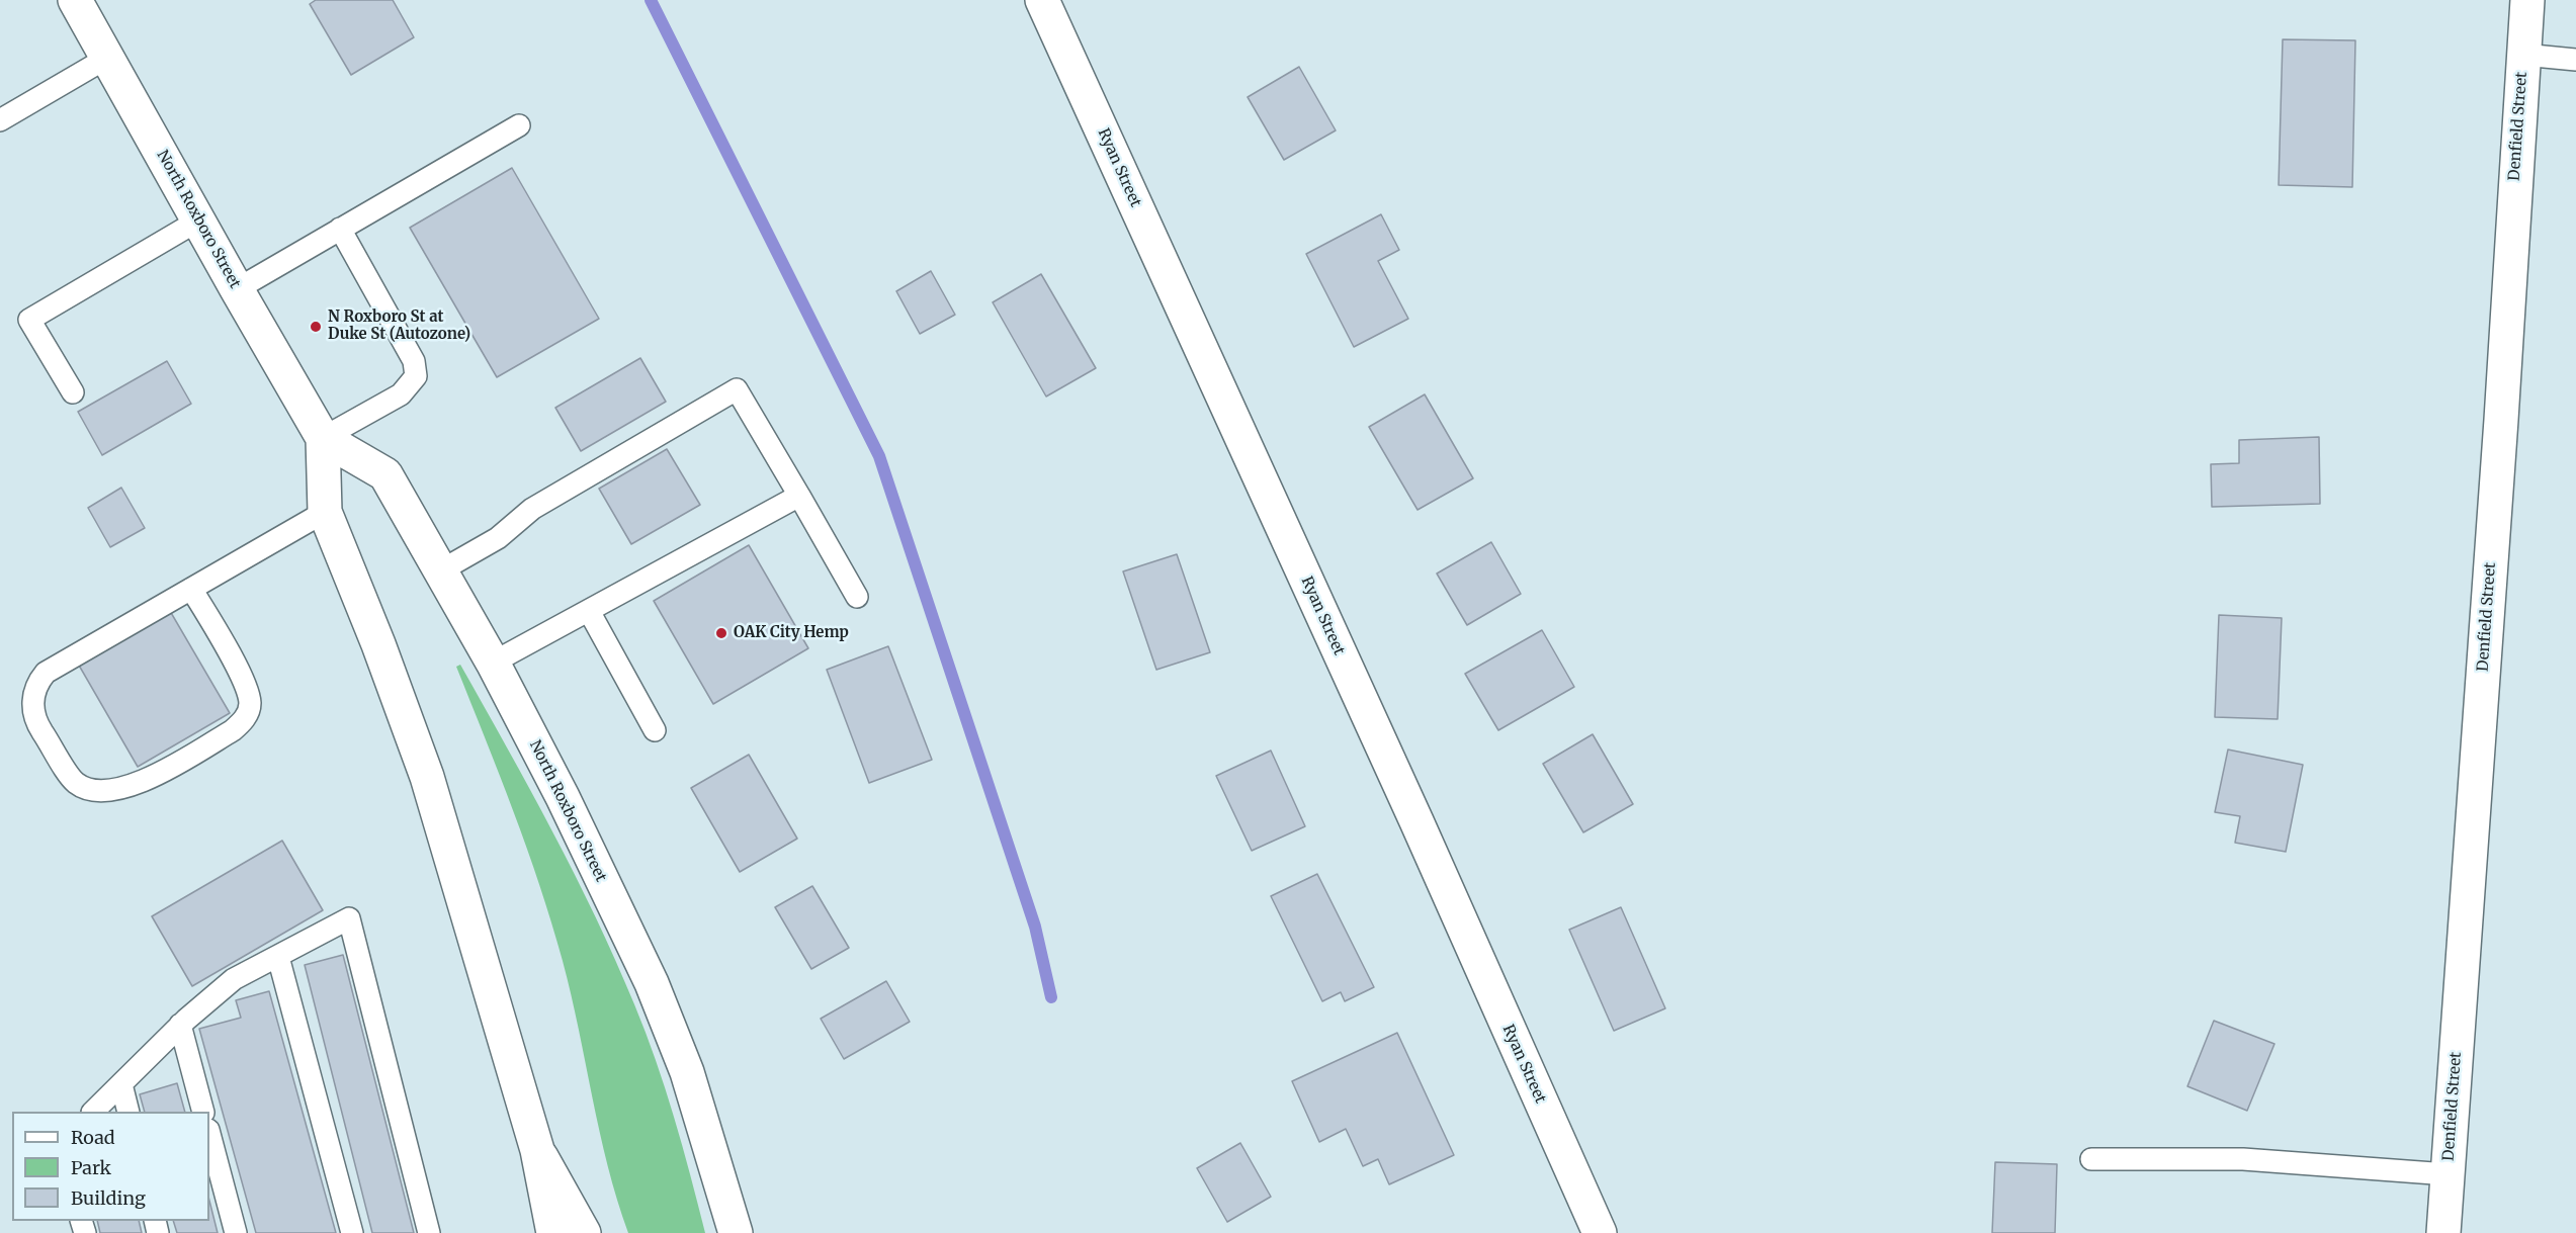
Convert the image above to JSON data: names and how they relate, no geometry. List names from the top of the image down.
{
  "streets": {
    "main road": ["Denfield Street", "Ryan Street", "North Roxboro Street"]
  },
  "places": ["N Roxboro St at Duke St (Autozone)", "OAK City Hemp"],
  "legend": ["Road", "Park", "Building"]
}
